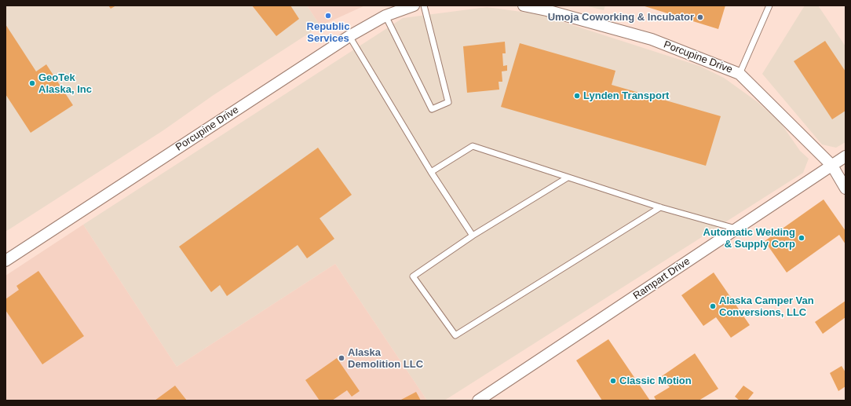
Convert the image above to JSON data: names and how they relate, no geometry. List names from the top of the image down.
{
  "streets": {
    "street": ["Porcupine Drive", "Rampart Drive"]
  },
  "crossings": [
    ["Porcupine Drive", "Rampart Drive"]
  ],
  "places": [
    "Republic Services",
    "Umoja Coworking & Incubator",
    "GeoTek Alaska, Inc",
    "Lynden Transport",
    "Automatic Welding & Supply Corp",
    "Alaska Camper Van Conversions, LLC",
    "Alaska Demolition LLC",
    "Classic Motion"
  ]
}
